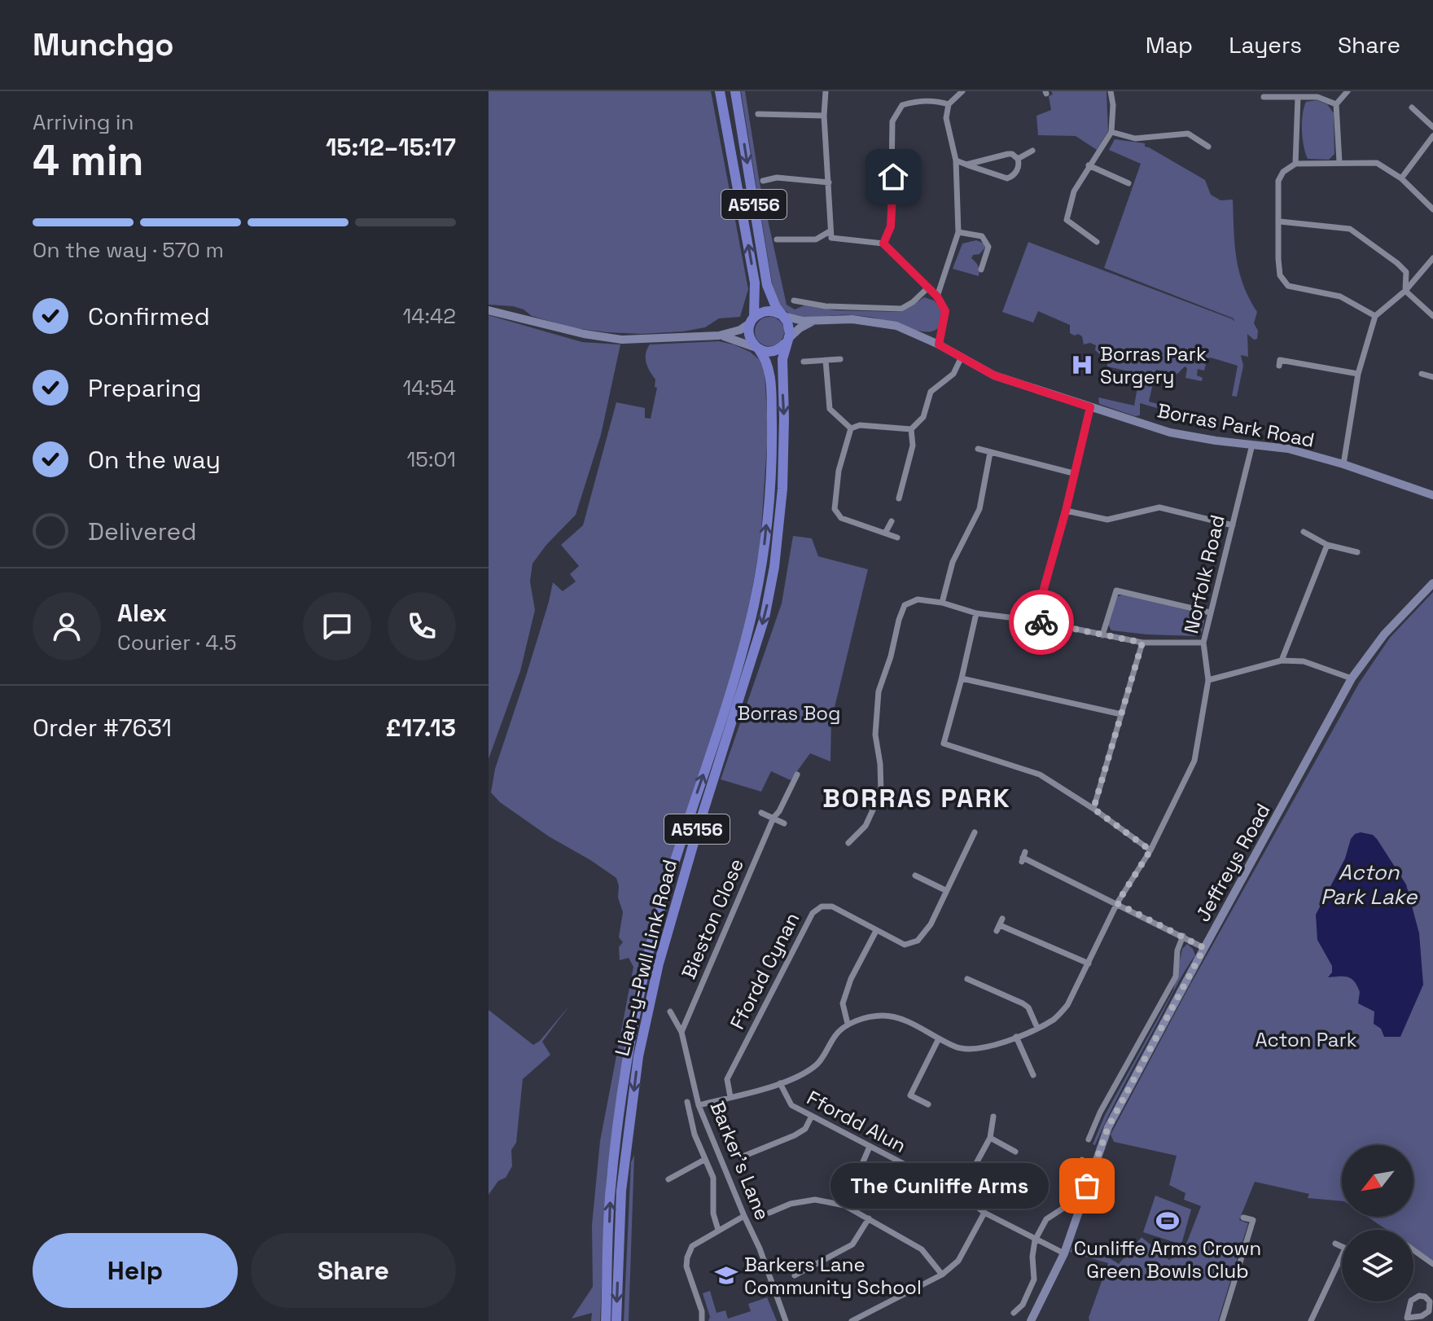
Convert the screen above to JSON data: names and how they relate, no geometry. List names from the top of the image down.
{
  "streets": {
    "highway": ["A5156", "Llan-y-Pwll Link Road"],
    "street": [
      "Borras Park Road",
      "Norfolk Road",
      "Jeffreys Road",
      "Bieston Close",
      "Ffordd Cynan",
      "Ffordd Alun",
      "Barker's Lane"
    ]
  },
  "crossings": [
    ["A5156", "Borras Park Road"],
    ["A5156", "Llan-y-Pwll Link Road"],
    ["Borras Park Road", "Norfolk Road"],
    ["Borras Park Road", "Llan-y-Pwll Link Road"],
    ["Jeffreys Road", "Ffordd Alun"],
    ["Bieston Close", "Barker's Lane"]
  ],
  "districts": ["BORRAS PARK"],
  "water": ["Acton Park Lake"],
  "parks": ["Borras Bog", "Acton Park"],
  "places": {
    "hospital": ["Borras Park Surgery"],
    "other": ["The Cunliffe Arms"],
    "sports": ["Cunliffe Arms Crown Green Bowls Club"],
    "school or university": ["Barkers Lane Community School"]
  },
  "north": "bottom left",
  "page": {
    "header": "Munchgo",
    "nav": ["Map", "Layers", "Share"],
    "heading": ["4 min", "Arriving in", "15:12–15:17"],
    "panel": [
      "Alex",
      "Courier · 4.5",
      "Order #7631",
      "£17.13"
    ],
    "bar": "On the way · 570 m",
    "list": [
      ["Confirmed", "14:42"],
      ["Preparing", "14:54"],
      ["On the way", "15:01"],
      "Delivered"
    ],
    "bubble": "The Cunliffe Arms",
    "buttons": ["Help", "Share"]
  }
}
